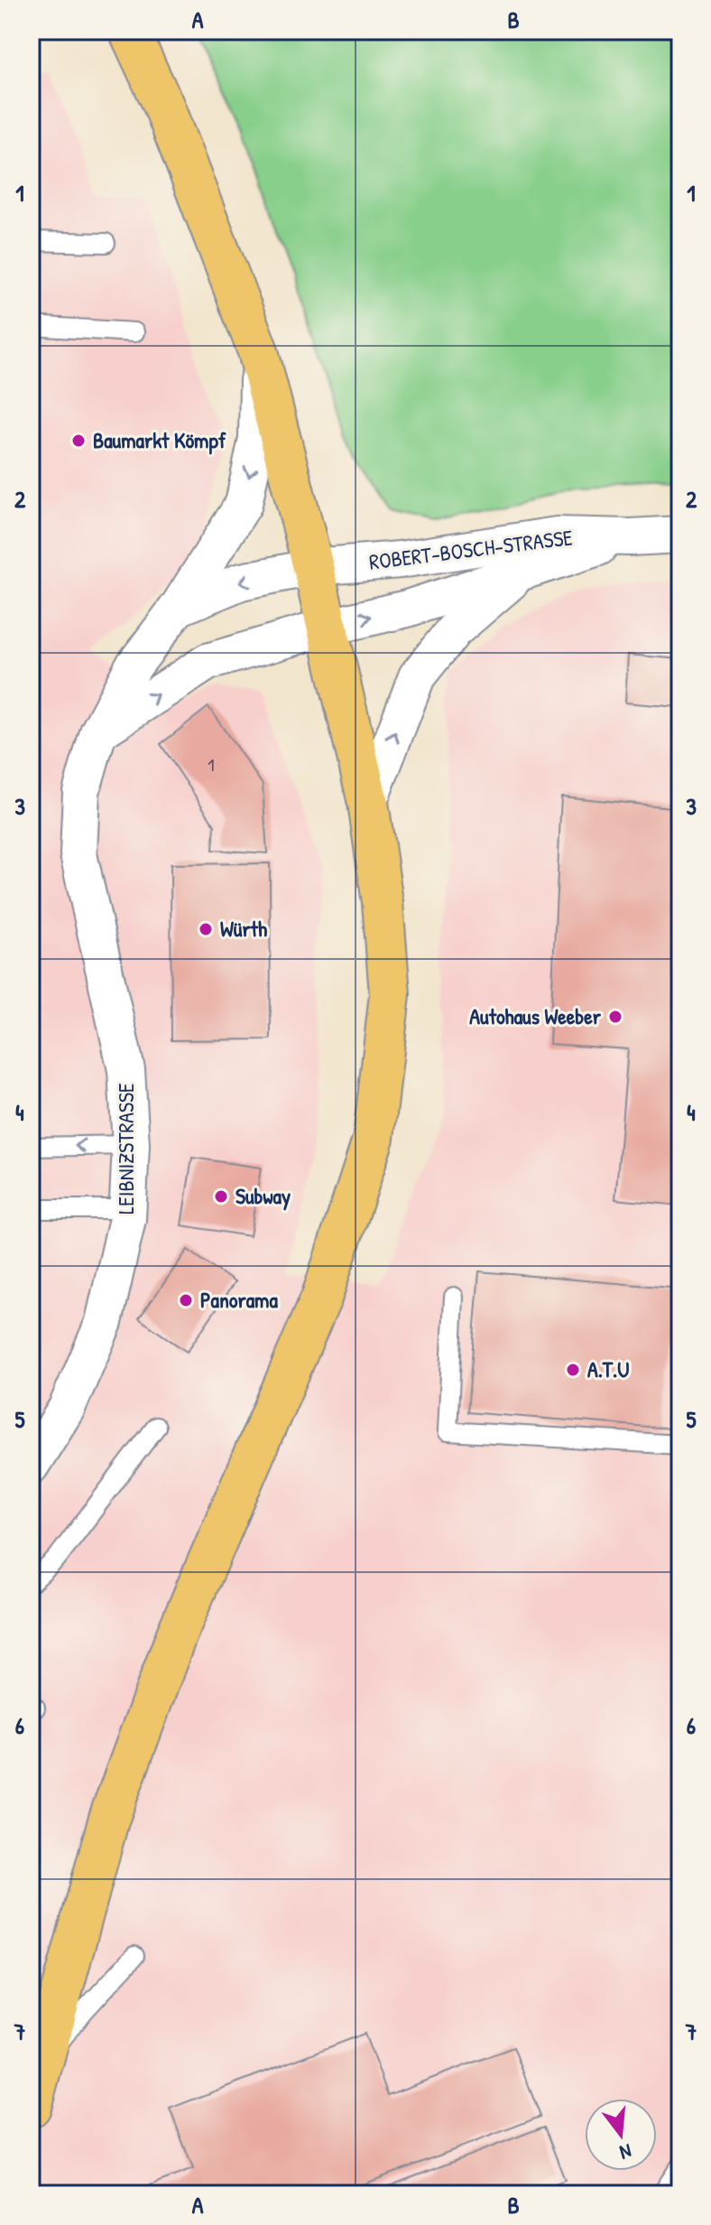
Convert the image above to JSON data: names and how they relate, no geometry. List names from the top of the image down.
{
  "streets": {
    "street": ["ROBERT-BOSCH-STRASSE", "LEIBNIZSTRASSE"]
  },
  "places": [
    "Baumarkt Kömpf",
    "Würth",
    "Autohaus Weeber",
    "Subway",
    "Panorama",
    "A.T.U"
  ],
  "house_numbers": ["1"],
  "north": "bottom",
  "grid": {
    "columns": ["A", "B"],
    "rows": [
      "1",
      "2",
      "3",
      "4",
      "5",
      "6",
      "7"
    ]
  }
}
